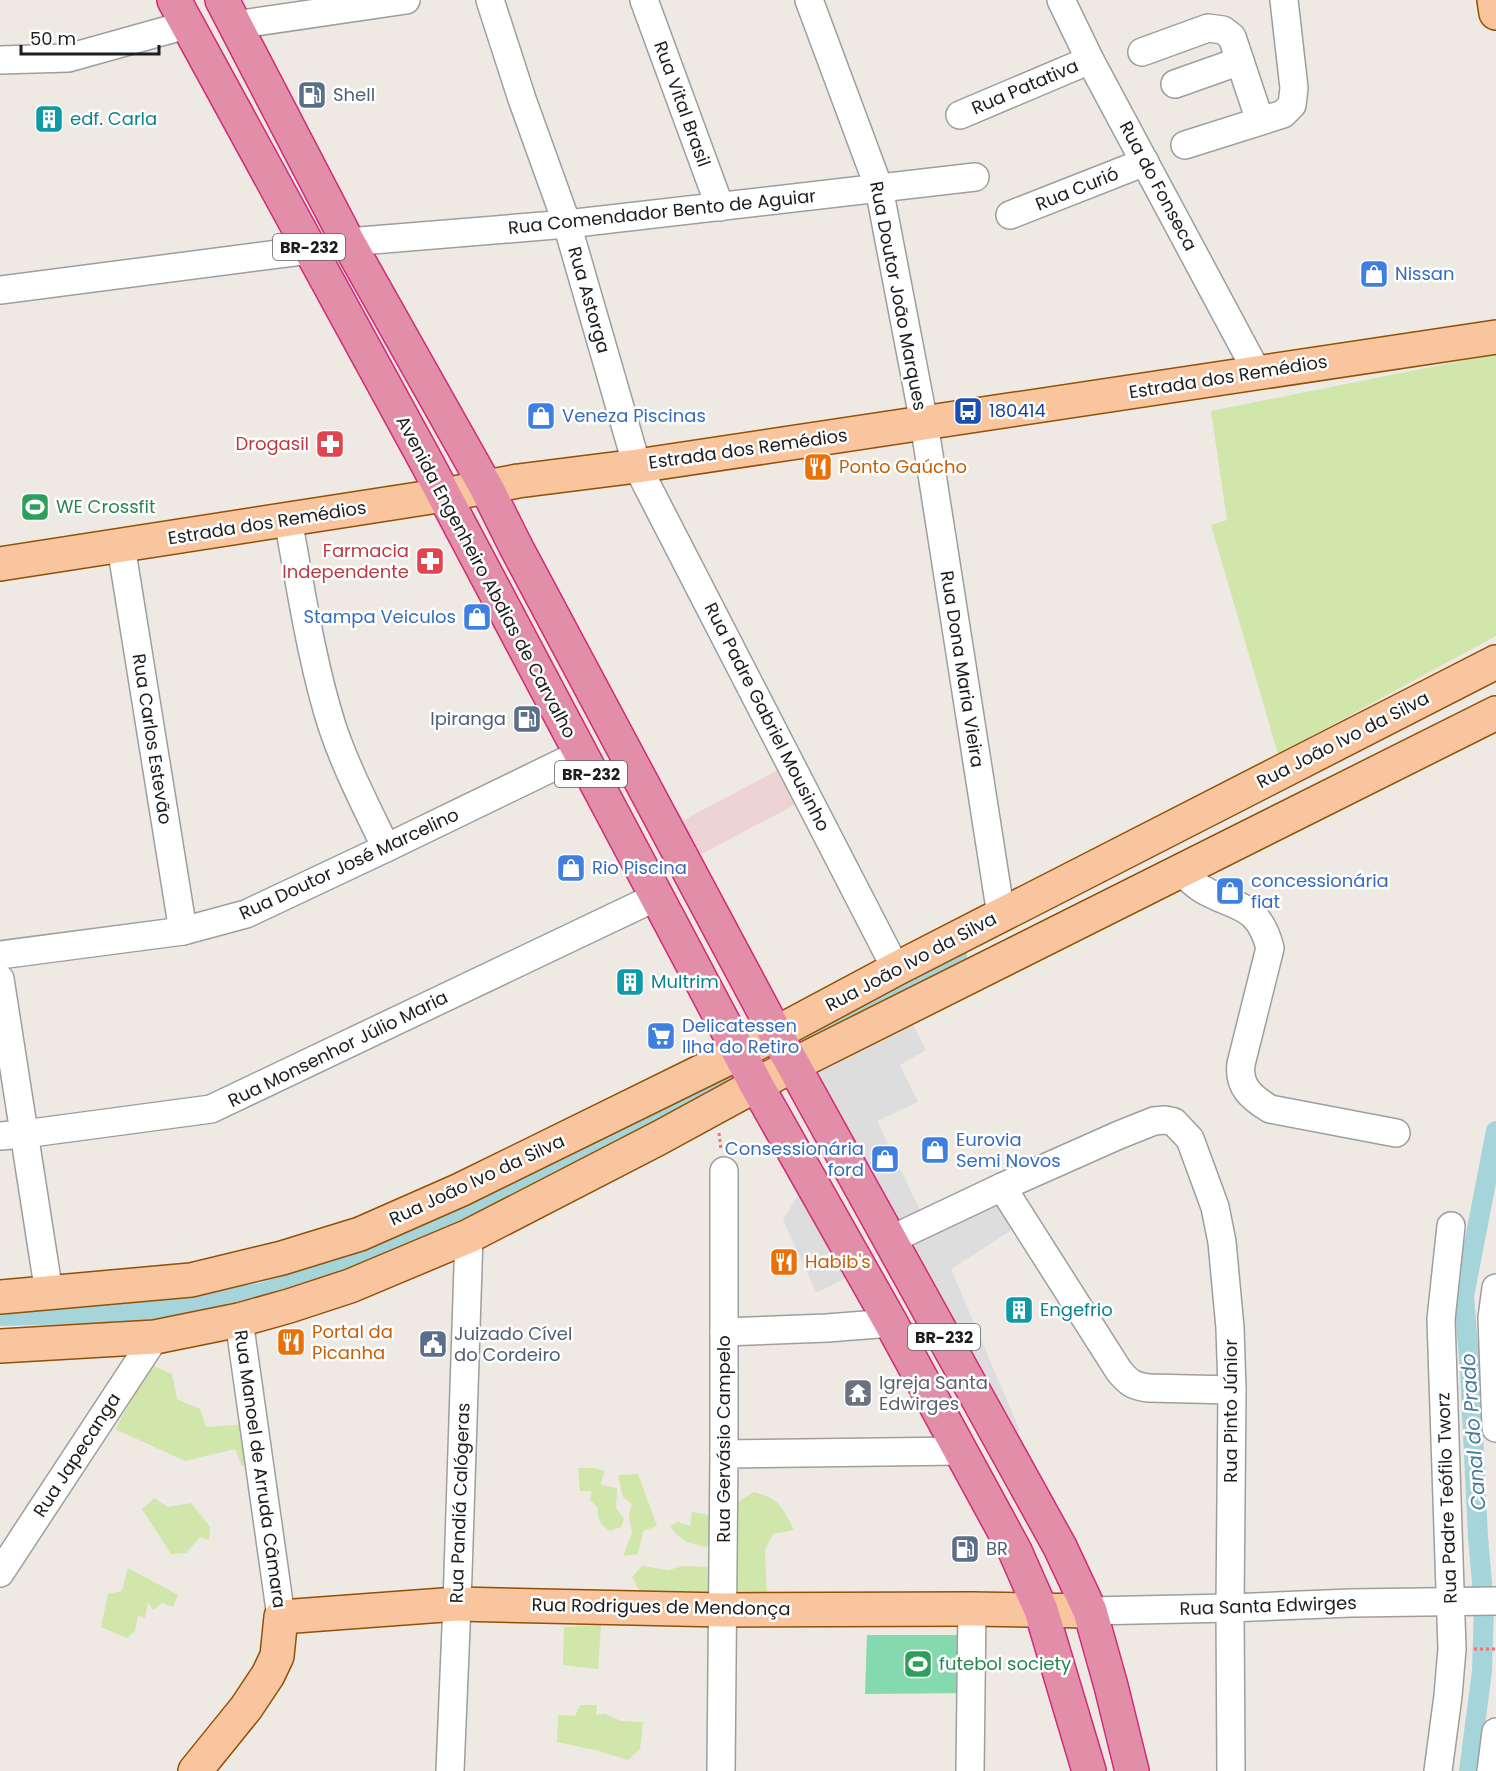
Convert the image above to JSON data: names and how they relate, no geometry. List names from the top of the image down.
{
  "streets": {
    "highway": ["BR-232", "Avenida Engenheiro Abdias de Carvalho"],
    "main road": [
      "Estrada dos Remédios",
      "Rua João Ivo da Silva",
      "Rua Manoel de Arruda Câmara",
      "Rua Santa Edwirges",
      "Rua Rodrigues de Mendonça"
    ],
    "street": [
      "Rua Patativa",
      "Rua Vital Brasil",
      "Rua do Fonseca",
      "Rua Curió",
      "Rua Comendador Bento de Aguiar",
      "Rua Doutor João Marques",
      "Rua Astorga",
      "Rua Dona Maria Vieira",
      "Rua Padre Gabriel Mousinho",
      "Rua Carlos Estevão",
      "Rua Doutor José Marcelino",
      "Rua Monsenhor Júlio Maria",
      "Rua Pinto Júnior",
      "Rua Gervásio Campelo",
      "Rua Japecanga",
      "Rua Padre Teófilo Tworz",
      "Rua Pandiá Calógeras"
    ]
  },
  "crossings": [
    ["Rua Patativa", "Rua do Fonseca"],
    ["Rua Vital Brasil", "Rua Comendador Bento de Aguiar"],
    ["Rua do Fonseca", "Rua Curió"],
    ["Rua do Fonseca", "Estrada dos Remédios"],
    ["Rua Comendador Bento de Aguiar", "BR-232"],
    ["Rua Comendador Bento de Aguiar", "Rua Doutor João Marques"],
    ["Rua Comendador Bento de Aguiar", "Rua Astorga"],
    ["BR-232", "Estrada dos Remédios"],
    ["BR-232", "Rua João Ivo da Silva"],
    ["BR-232", "Rua Santa Edwirges"],
    ["Rua Doutor João Marques", "Estrada dos Remédios"],
    ["Rua Doutor João Marques", "Rua Dona Maria Vieira"],
    ["Rua Astorga", "Estrada dos Remédios"],
    ["Rua Astorga", "Rua Padre Gabriel Mousinho"],
    ["Estrada dos Remédios", "Avenida Engenheiro Abdias de Carvalho"],
    ["Estrada dos Remédios", "Rua Dona Maria Vieira"],
    ["Estrada dos Remédios", "Rua Padre Gabriel Mousinho"],
    ["Estrada dos Remédios", "Rua Carlos Estevão"],
    ["Avenida Engenheiro Abdias de Carvalho", "Rua João Ivo da Silva"],
    ["Avenida Engenheiro Abdias de Carvalho", "Rua Doutor José Marcelino"],
    ["Avenida Engenheiro Abdias de Carvalho", "Rua Monsenhor Júlio Maria"],
    ["Avenida Engenheiro Abdias de Carvalho", "Rua Santa Edwirges"],
    ["Avenida Engenheiro Abdias de Carvalho", "Rua Rodrigues de Mendonça"],
    ["Rua Dona Maria Vieira", "Rua João Ivo da Silva"],
    ["Rua Padre Gabriel Mousinho", "Rua João Ivo da Silva"],
    ["Rua Carlos Estevão", "Rua Doutor José Marcelino"],
    ["Rua João Ivo da Silva", "Rua Japecanga"],
    ["Rua João Ivo da Silva", "Rua Manoel de Arruda Câmara"],
    ["Rua João Ivo da Silva", "Rua Pandiá Calógeras"],
    ["Rua Pinto Júnior", "Rua Santa Edwirges"],
    ["Rua Gervásio Campelo", "Rua Rodrigues de Mendonça"],
    ["Rua Manoel de Arruda Câmara", "Rua Rodrigues de Mendonça"],
    ["Rua Padre Teófilo Tworz", "Rua Santa Edwirges"],
    ["Rua Pandiá Calógeras", "Rua Rodrigues de Mendonça"],
    ["Rua Santa Edwirges", "Rua Rodrigues de Mendonça"]
  ],
  "water": ["Canal do Prado"],
  "places": {
    "fuel station": ["Shell", "Ipiranga", "BR"],
    "building": ["edf. Carla", "Multrim", "Engefrio"],
    "shop": [
      "Nissan",
      "Veneza Piscinas",
      "Stampa Veiculos",
      "Rio Piscina",
      "concessionária fiat",
      "Eurovia Semi Novos",
      "Consessionária ford"
    ],
    "bus stop": ["180414"],
    "pharmacy": ["Drogasil", "Farmacia Independente"],
    "restaurant": ["Ponto Gaúcho", "Habib's", "Portal da Picanha"],
    "sports": ["WE Crossfit", "futebol society"],
    "supermarket": ["Delicatessen Ilha do Retiro"],
    "public building": ["Juizado Cível do Cordeiro"],
    "temple": ["Igreja Santa Edwirges"]
  },
  "scale_bar": "50 m"
}
